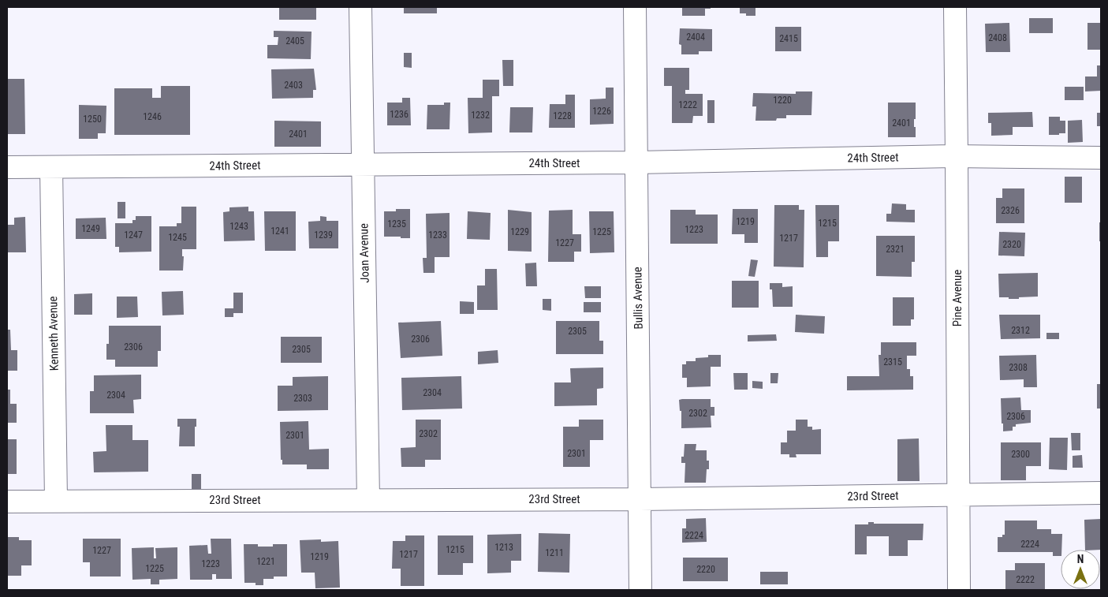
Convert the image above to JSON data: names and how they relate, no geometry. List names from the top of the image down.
{
  "streets": {
    "street": [
      "24th Street",
      "Joan Avenue",
      "Bullis Avenue",
      "Pine Avenue",
      "Kenneth Avenue",
      "23rd Street"
    ]
  },
  "crossings": [
    ["24th Street", "Joan Avenue"],
    ["24th Street", "Bullis Avenue"],
    ["24th Street", "Pine Avenue"],
    ["24th Street", "Kenneth Avenue"],
    ["Joan Avenue", "23rd Street"],
    ["Bullis Avenue", "23rd Street"],
    ["Pine Avenue", "23rd Street"],
    ["Kenneth Avenue", "23rd Street"]
  ],
  "house_numbers": [
    "2404",
    "2408",
    "2415",
    "2405",
    "2403",
    "1220",
    "1222",
    "1226",
    "1236",
    "1232",
    "1228",
    "1246",
    "1250",
    "2401",
    "2401",
    "2326",
    "1219",
    "1215",
    "1235",
    "1243",
    "1249",
    "1223",
    "1241",
    "1229",
    "1225",
    "1247",
    "1239",
    "1233",
    "1245",
    "1217",
    "1227",
    "2320",
    "2321",
    "2312",
    "2305",
    "2306",
    "2306",
    "2305",
    "2315",
    "2308",
    "2304",
    "2304",
    "2303",
    "2302",
    "2306",
    "2302",
    "2301",
    "2301",
    "2300",
    "2224",
    "2224",
    "1213",
    "1215",
    "1227",
    "1211",
    "1217",
    "1219",
    "1221",
    "1223",
    "1225",
    "2220",
    "2222"
  ],
  "north": "top"
}
